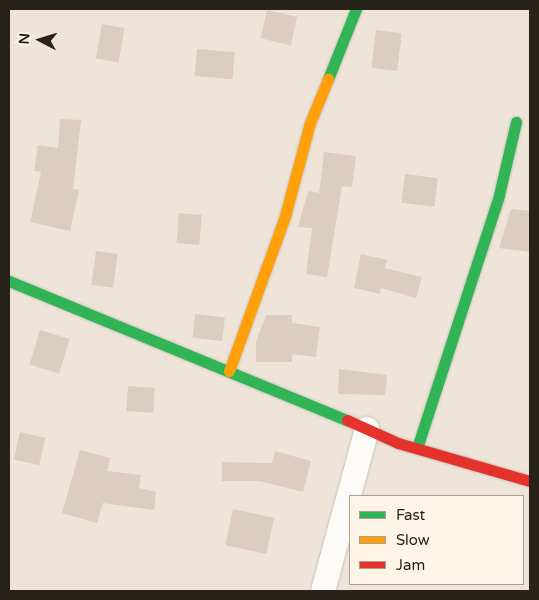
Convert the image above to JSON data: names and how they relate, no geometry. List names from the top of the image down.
{
  "legend": ["Fast", "Slow", "Jam"],
  "north": "left"
}
